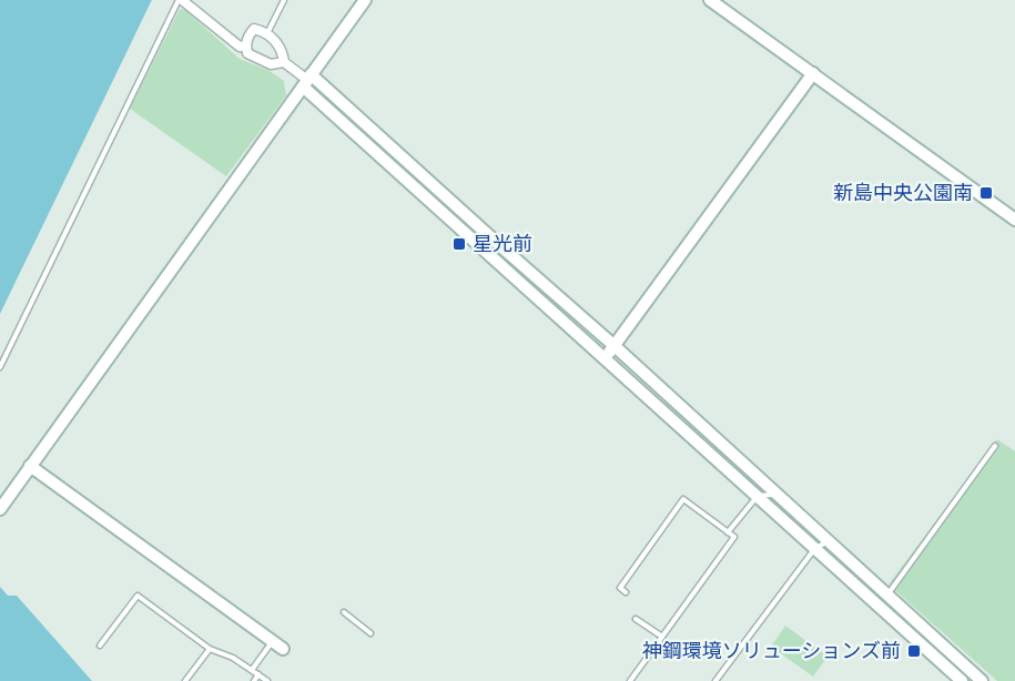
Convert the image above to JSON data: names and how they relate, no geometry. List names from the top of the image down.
{
  "places": {
    "transit": ["新島中央公園南", "星光前", "神鋼環境ソリューションズ前"]
  }
}
